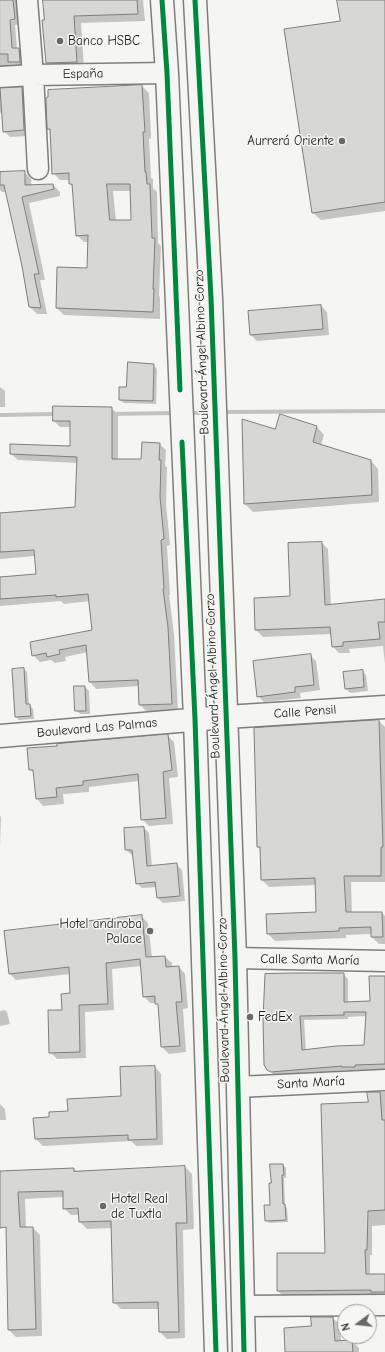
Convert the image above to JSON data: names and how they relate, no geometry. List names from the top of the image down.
{
  "streets": {
    "main road": ["Boulevard Ángel Albino Corzo", "Calle Pensil", "Boulevard Las Palmas"],
    "street": ["España", "Calle Santa María", "Santa María"]
  },
  "crossings": [
    ["España", "Boulevard Ángel Albino Corzo"],
    ["Boulevard Ángel Albino Corzo", "Calle Pensil"],
    ["Boulevard Ángel Albino Corzo", "Boulevard Las Palmas"],
    ["Boulevard Ángel Albino Corzo", "Calle Santa María"],
    ["Boulevard Ángel Albino Corzo", "Santa María"],
    ["Calle Pensil", "Boulevard Las Palmas"]
  ],
  "places": [
    "Banco HSBC",
    "Aurrerá Oriente",
    "Hotel andiroba Palace",
    "FedEx",
    "Hotel Real de Tuxtla"
  ],
  "north": "left"
}
